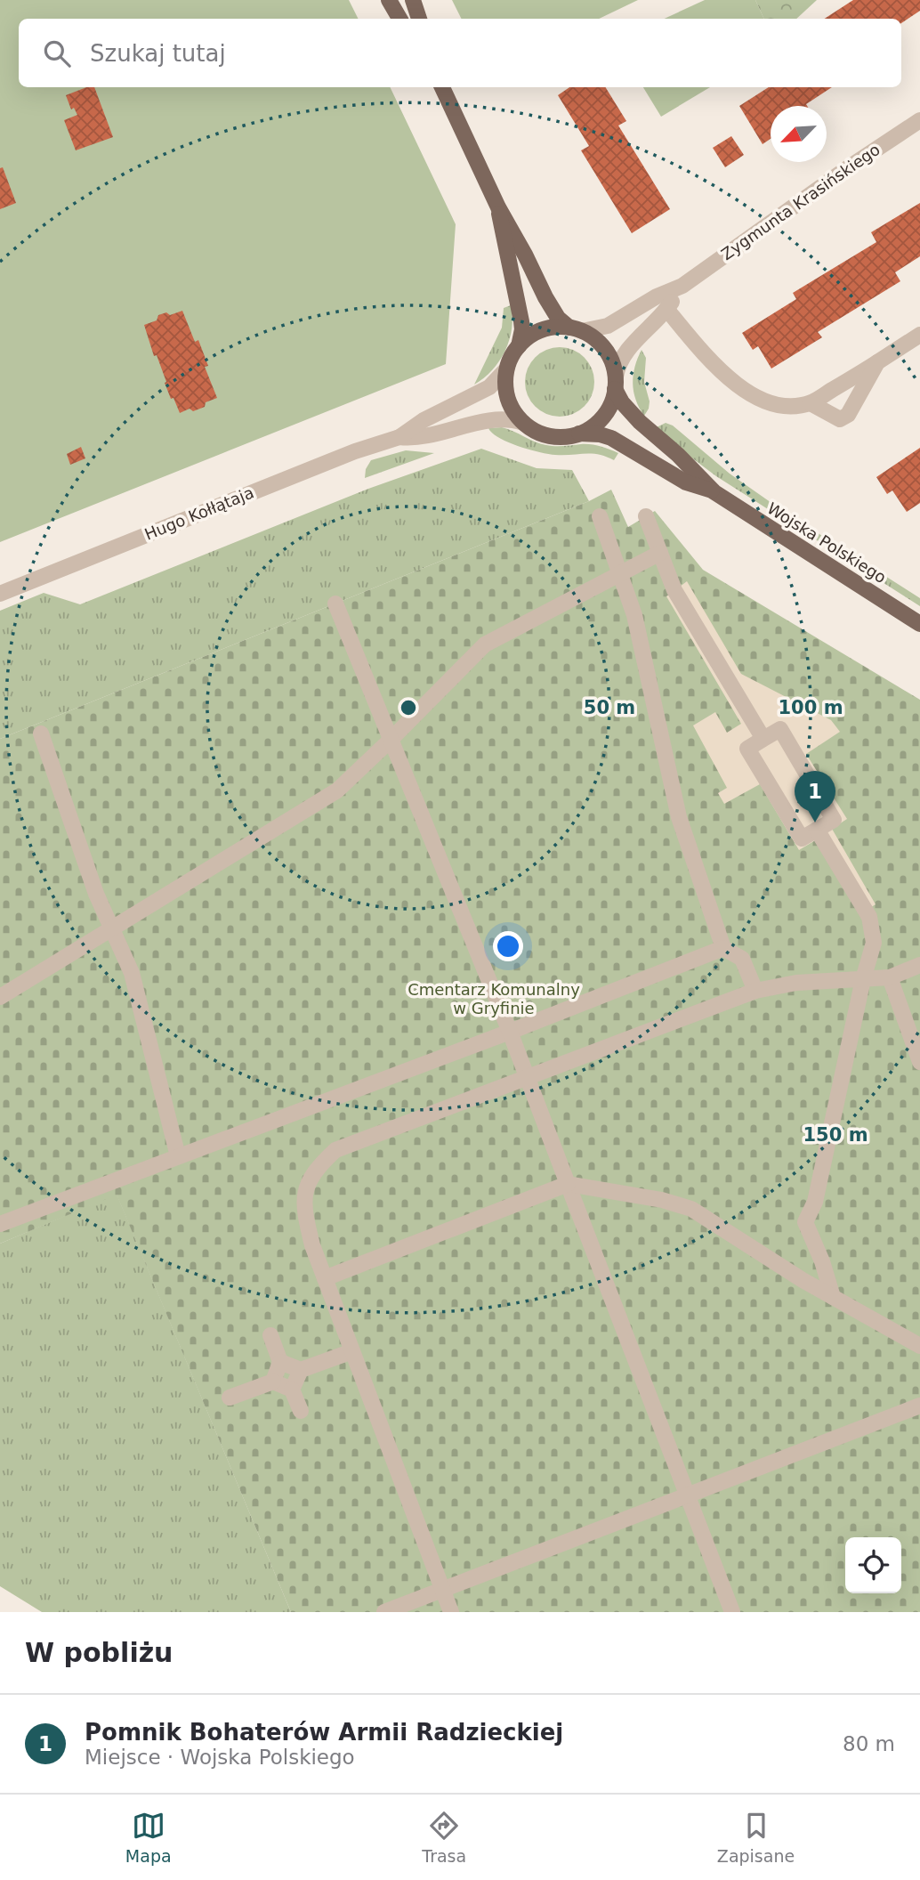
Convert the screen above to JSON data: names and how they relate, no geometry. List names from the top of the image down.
{
  "streets": {
    "main road": ["Wojska Polskiego"],
    "street": ["Zygmunta Krasińskiego", "Hugo Kołłątaja"]
  },
  "crossings": [
    ["Zygmunta Krasińskiego", "Hugo Kołłątaja"],
    ["Zygmunta Krasińskiego", "Wojska Polskiego"],
    ["Hugo Kołłątaja", "Wojska Polskiego"]
  ],
  "parks": ["Cmentarz Komunalny w Gryfinie"],
  "north": "bottom left",
  "page": {
    "search": "Szukaj tutaj",
    "pins": "1",
    "heading": "W pobliżu",
    "list": [
      {
        "mark": "1",
        "name": "Pomnik Bohaterów Armii Radzieckiej",
        "note": "Miejsce · Wojska Polskiego",
        "value": "80 m"
      }
    ],
    "nav": ["Mapa", "Trasa", "Zapisane"]
  },
  "rings": ["50 m", "100 m", "150 m"]
}
